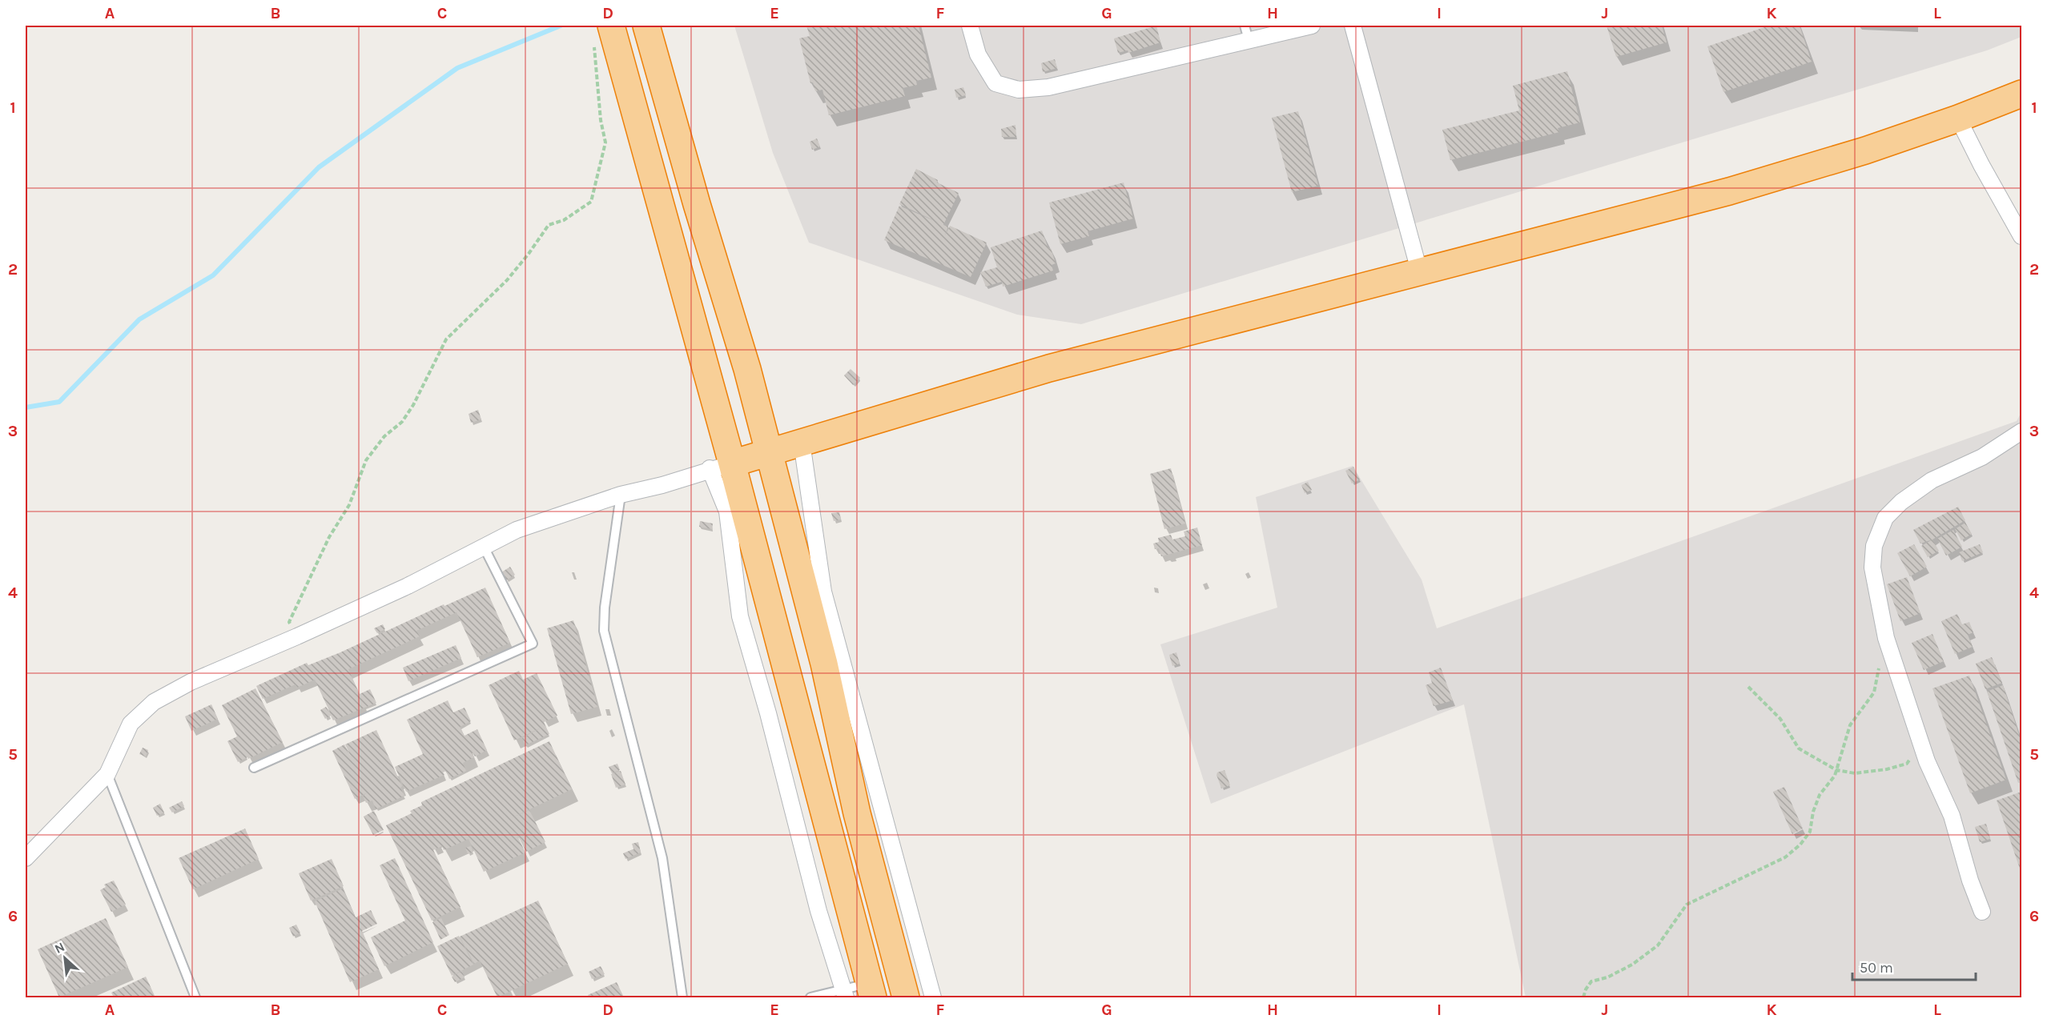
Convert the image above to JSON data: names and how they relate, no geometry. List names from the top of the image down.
{
  "scale_bar": "50 m",
  "north": "top left",
  "grid": {
    "columns": [
      "A",
      "B",
      "C",
      "D",
      "E",
      "F",
      "G",
      "H",
      "I",
      "J",
      "K",
      "L"
    ],
    "rows": [
      "1",
      "2",
      "3",
      "4",
      "5",
      "6"
    ]
  }
}
